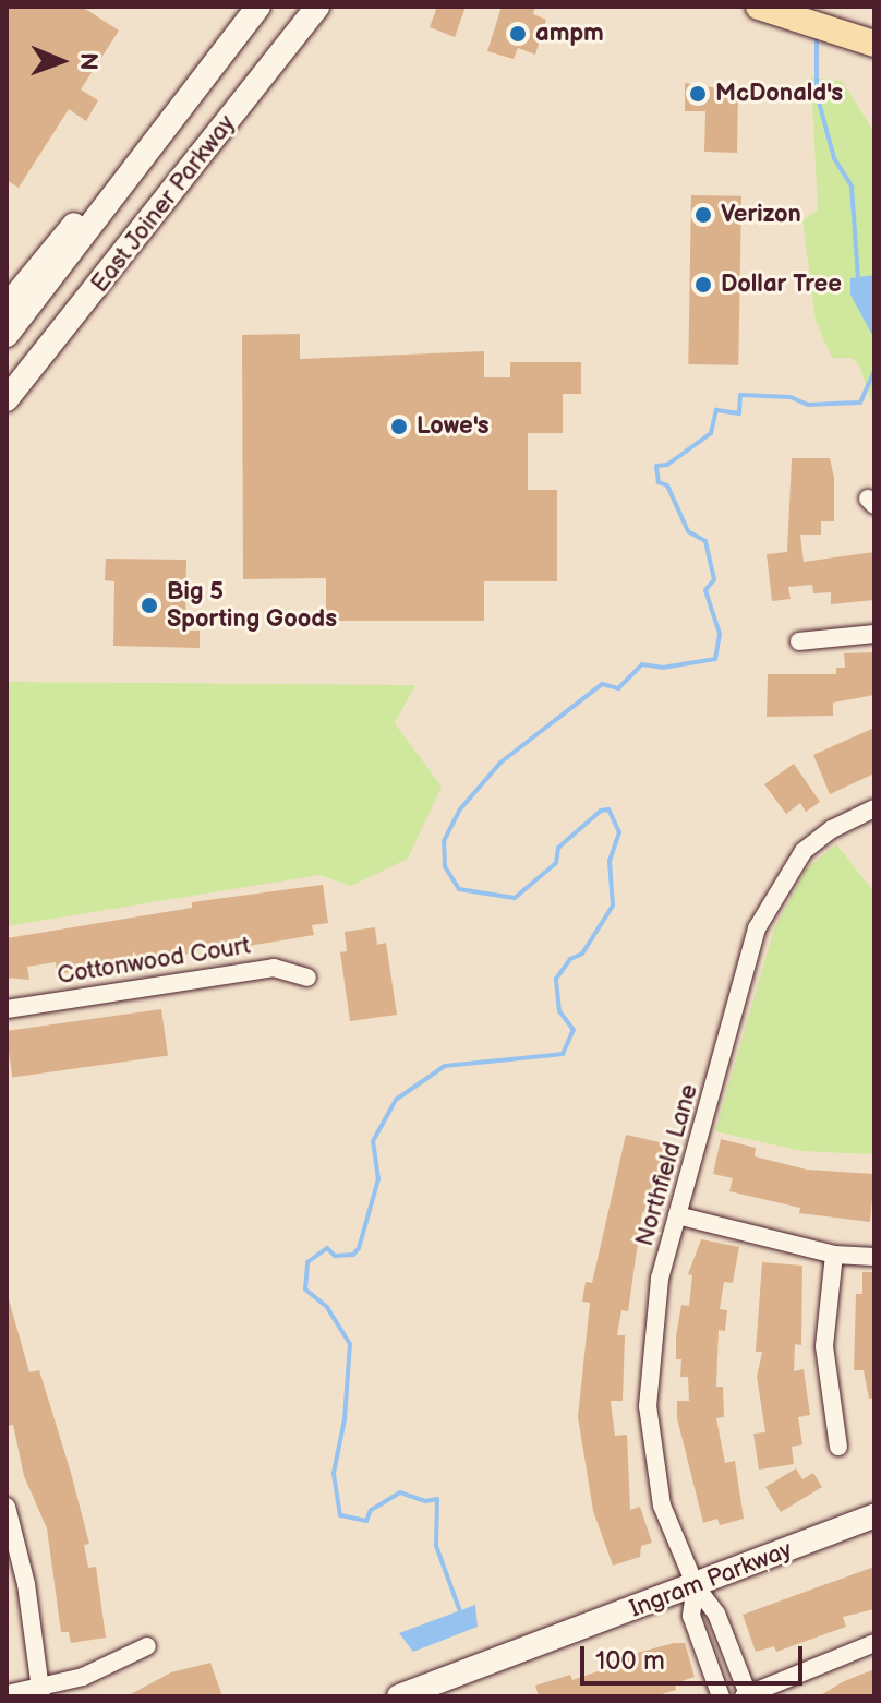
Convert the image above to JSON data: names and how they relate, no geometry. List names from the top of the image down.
{
  "streets": {
    "main road": ["East Joiner Parkway", "Ingram Parkway"],
    "street": ["Cottonwood Court", "Northfield Lane"]
  },
  "crossings": [
    ["Northfield Lane", "Ingram Parkway"]
  ],
  "places": [
    "ampm",
    "McDonald's",
    "Verizon",
    "Dollar Tree",
    "Lowe's",
    "Big 5 Sporting Goods"
  ],
  "scale_bar": "100 m",
  "north": "right"
}
